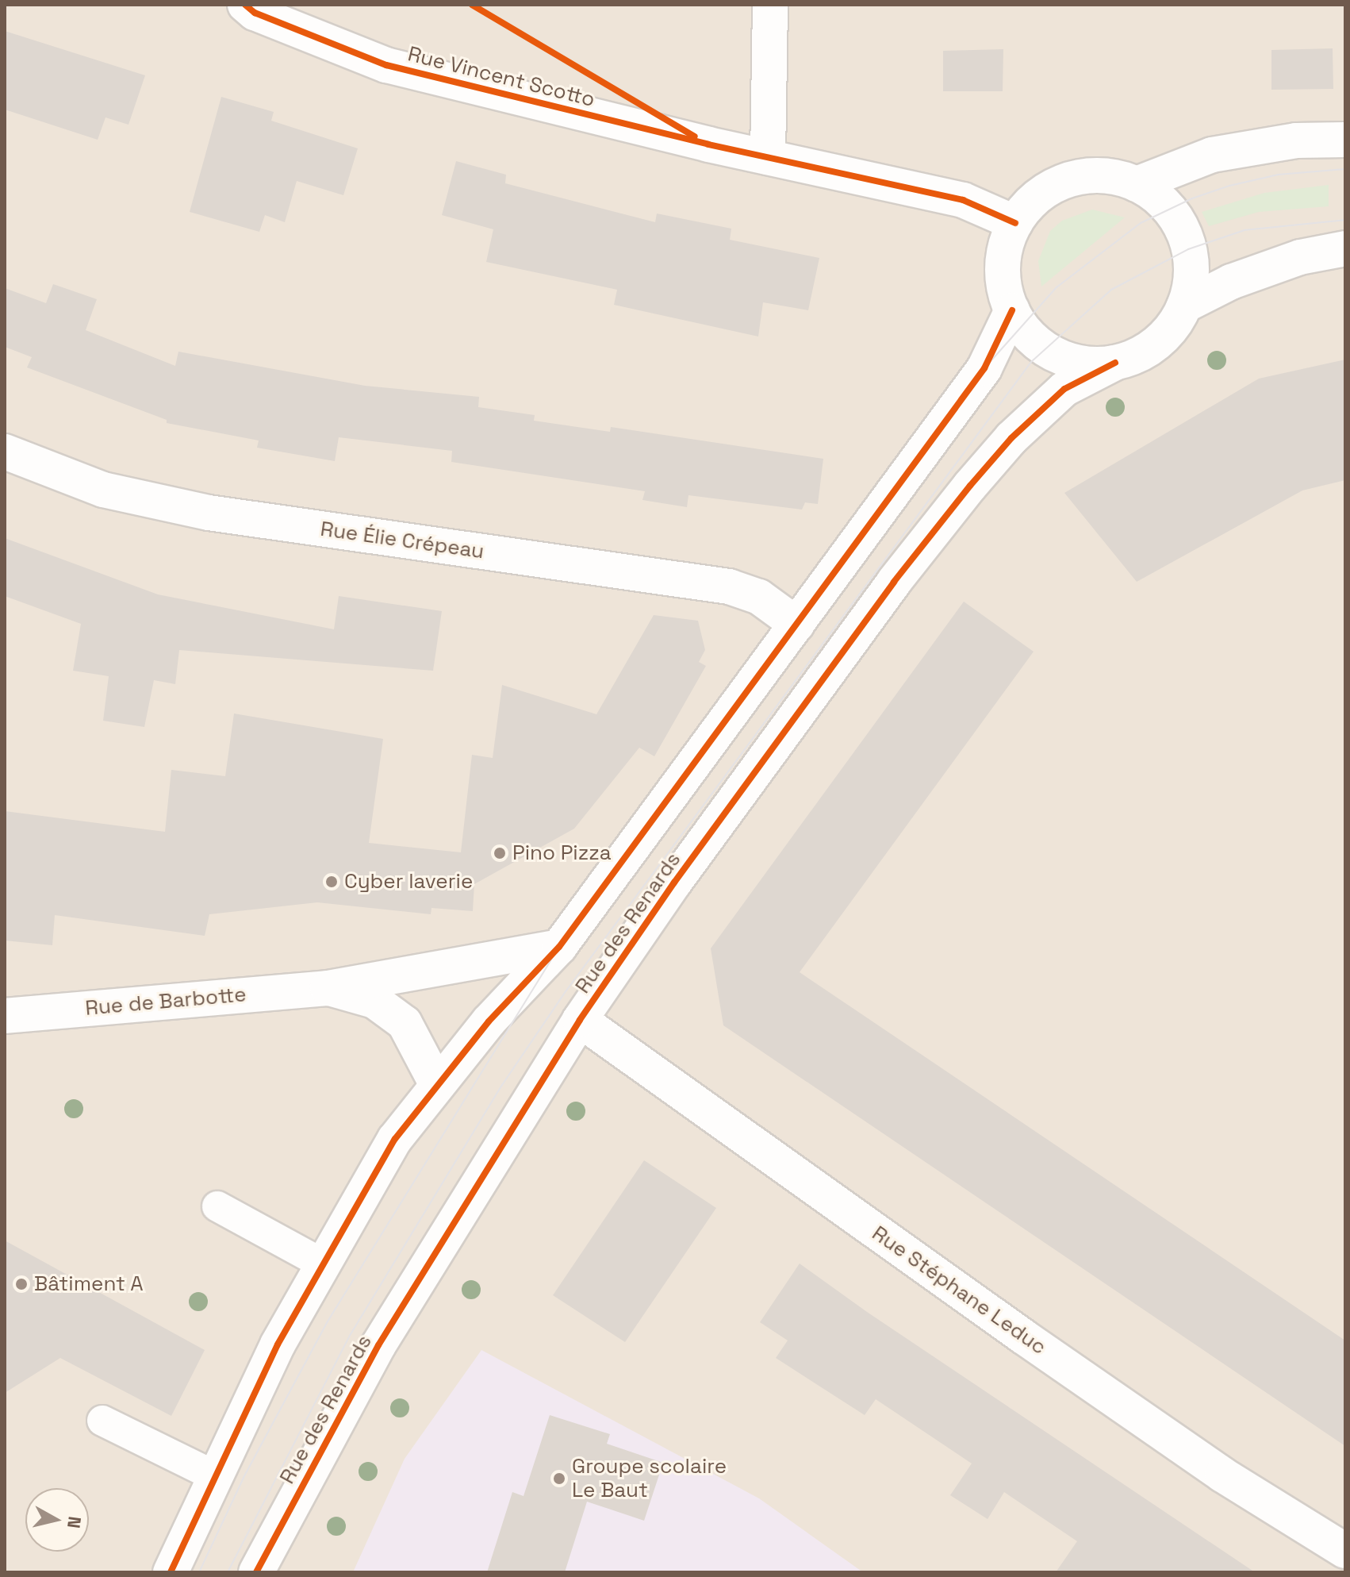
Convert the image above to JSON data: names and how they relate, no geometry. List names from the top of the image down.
{
  "streets": {
    "street": [
      "Rue Vincent Scotto",
      "Rue Élie Crépeau",
      "Rue des Renards",
      "Rue de Barbotte",
      "Rue Stéphane Leduc"
    ]
  },
  "crossings": [
    ["Rue Vincent Scotto", "Rue des Renards"],
    ["Rue des Renards", "Rue Stéphane Leduc"]
  ],
  "places": [
    "Pino Pizza",
    "Cyber laverie",
    "Bâtiment A",
    "Groupe scolaire Le Baut"
  ],
  "north": "right"
}
